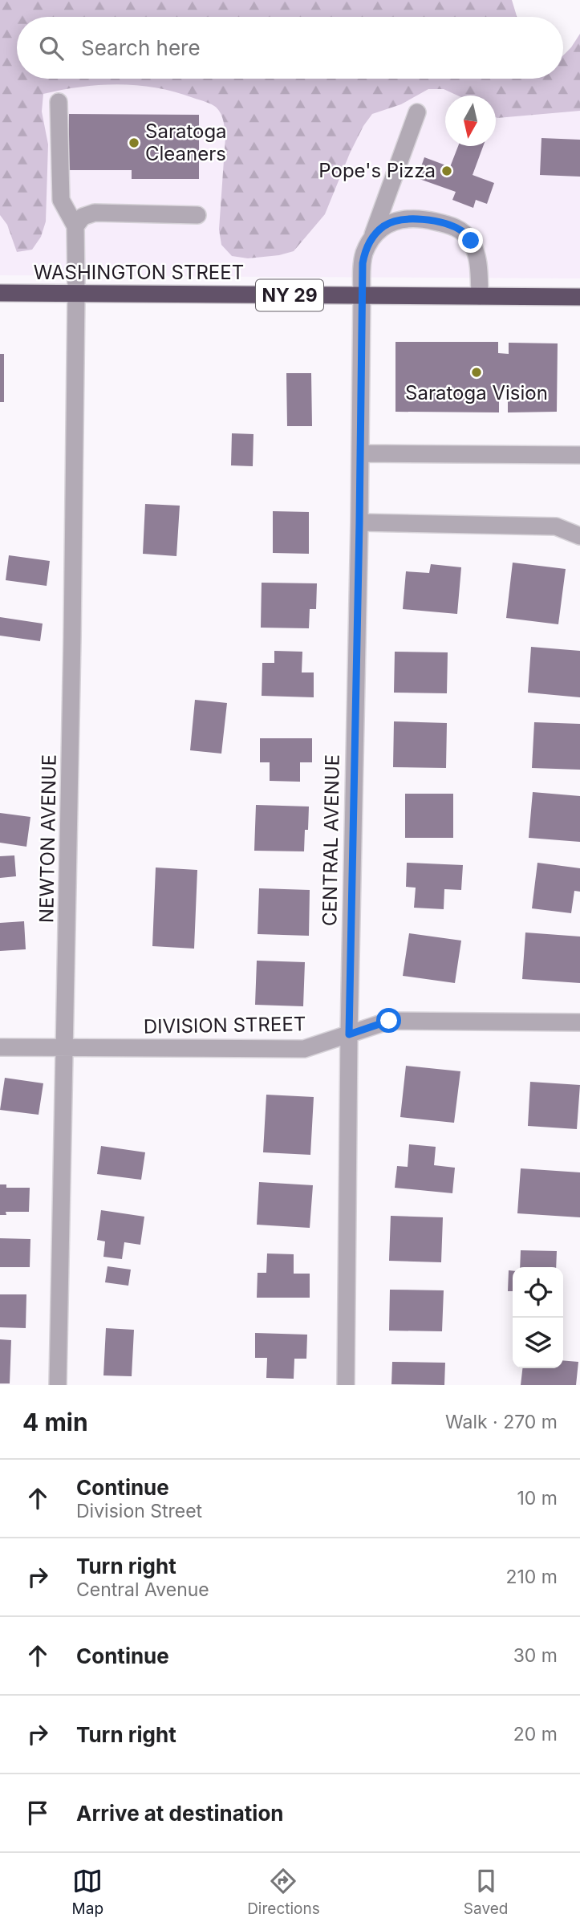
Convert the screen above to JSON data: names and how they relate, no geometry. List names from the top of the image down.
{
  "streets": {
    "highway": ["WASHINGTON STREET", "NY 29"],
    "street": ["NEWTON AVENUE", "CENTRAL AVENUE", "DIVISION STREET"]
  },
  "crossings": [
    ["WASHINGTON STREET", "NEWTON AVENUE"],
    ["WASHINGTON STREET", "CENTRAL AVENUE"],
    ["NEWTON AVENUE", "DIVISION STREET"],
    ["CENTRAL AVENUE", "DIVISION STREET"]
  ],
  "places": ["Saratoga Cleaners", "Pope's Pizza", "Saratoga Vision"],
  "north": "bottom",
  "page": {
    "search": "Search here",
    "heading": ["4 min", "Walk · 270 m"],
    "list": [
      ["Continue", "Division Street", "10 m"],
      ["Turn right", "Central Avenue", "210 m"],
      ["Continue", "30 m"],
      ["Turn right", "20 m"],
      "Arrive at destination"
    ],
    "nav": ["Map", "Directions", "Saved"]
  }
}
